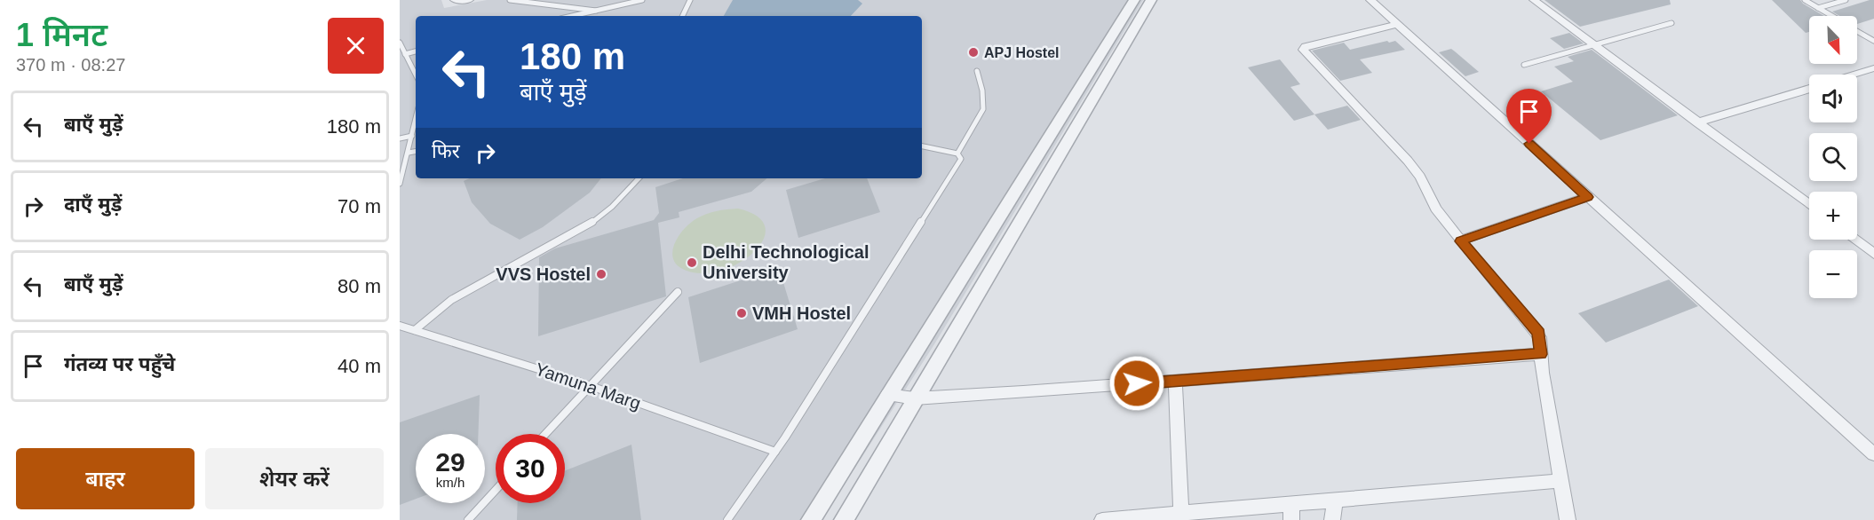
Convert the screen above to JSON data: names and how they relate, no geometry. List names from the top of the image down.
{
  "streets": {
    "lane": ["Yamuna Marg"]
  },
  "places": [
    "APJ Hostel",
    "Delhi Technological University",
    "VVS Hostel",
    "VMH Hostel"
  ],
  "north": "bottom right",
  "page": {
    "heading": ["1 मिनट", "370 m · 08:27"],
    "map_buttons": ["+", "−"],
    "turn": ["180 m", "बाएँ मुड़ें"],
    "list": [
      {
        "name": "बाएँ मुड़ें",
        "value": "180 m"
      },
      {
        "name": "दाएँ मुड़ें",
        "value": "70 m"
      },
      {
        "name": "बाएँ मुड़ें",
        "value": "80 m"
      },
      {
        "name": "गंतव्य पर पहुँचे",
        "value": "40 m"
      }
    ],
    "then": "फिर",
    "speed": "29 km/h",
    "limit": "30",
    "buttons": ["बाहर", "शेयर करें"]
  }
}
